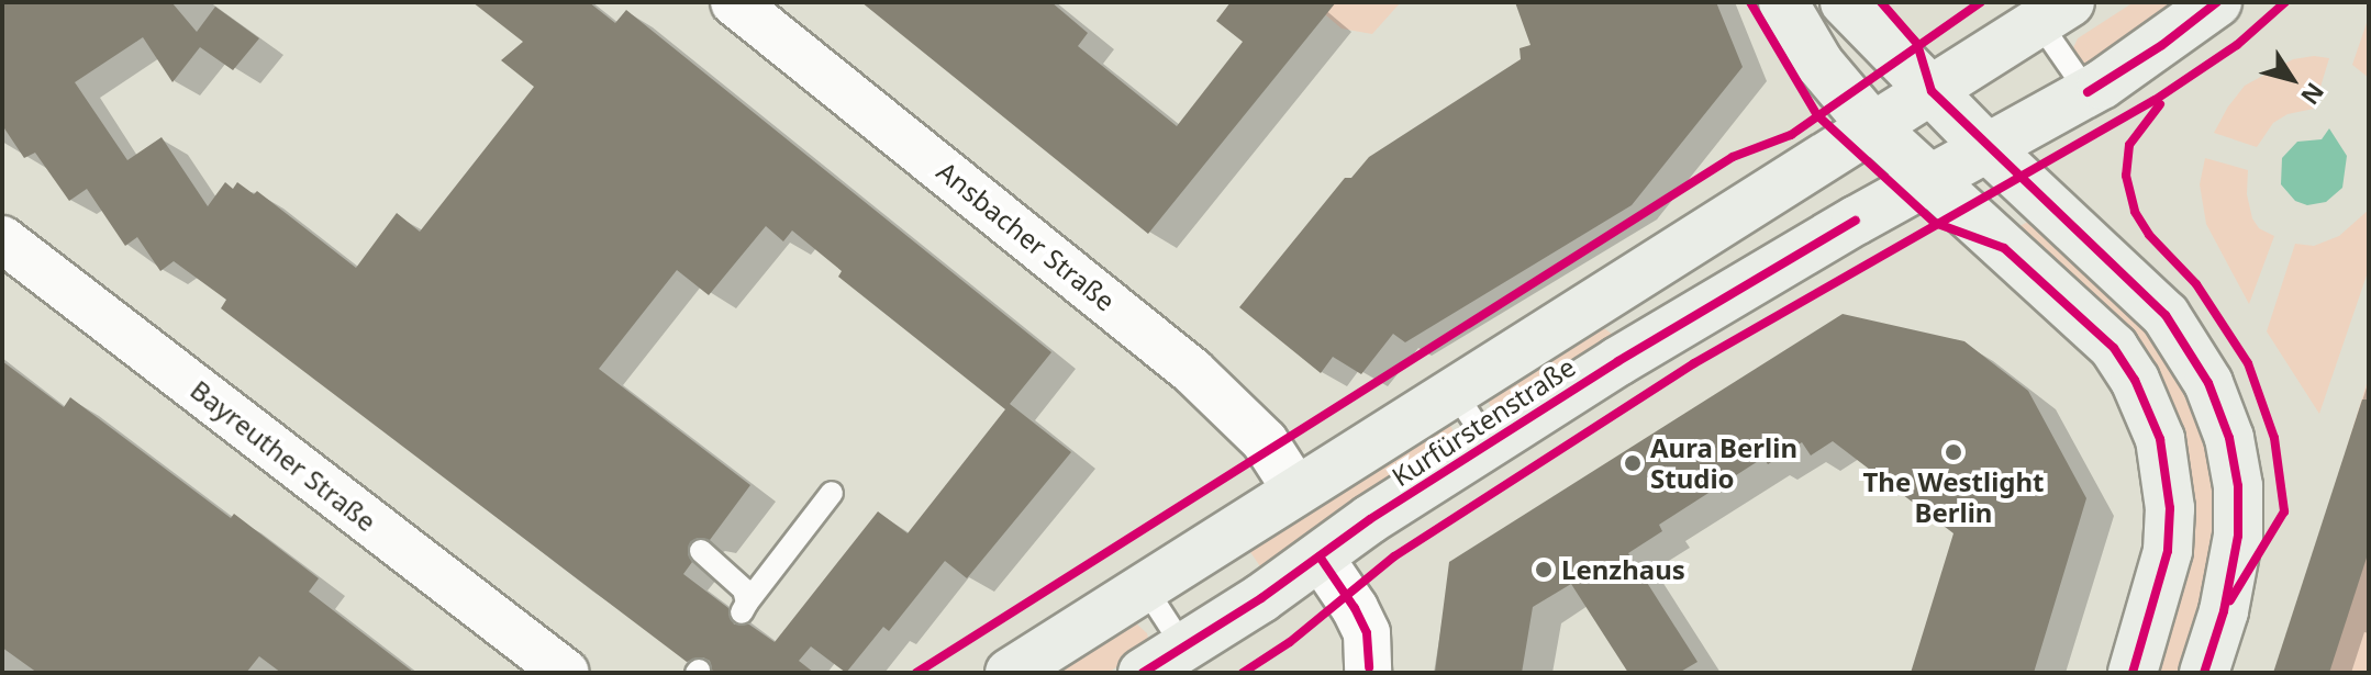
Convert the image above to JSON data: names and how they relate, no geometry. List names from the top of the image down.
{
  "streets": {
    "main road": ["Kurfürstenstraße"],
    "street": ["Ansbacher Straße", "Bayreuther Straße"]
  },
  "crossings": [
    ["Ansbacher Straße", "Kurfürstenstraße"]
  ],
  "places": ["The Westlight Berlin", "Aura Berlin Studio", "Lenzhaus"],
  "north": "bottom right"
}
